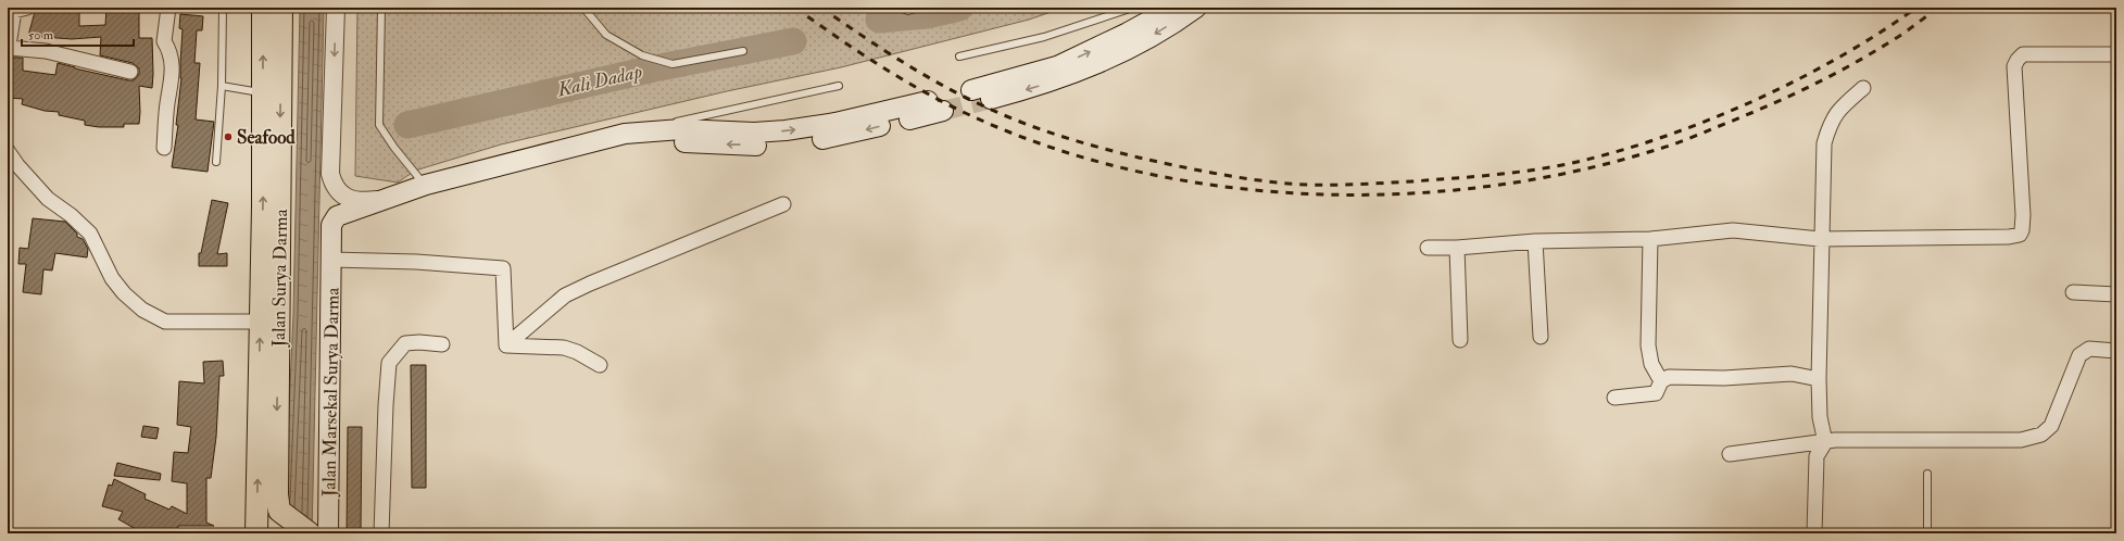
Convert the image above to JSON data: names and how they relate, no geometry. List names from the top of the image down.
{
  "streets": {
    "main road": ["Jalan Surya Darma", "Jalan Marsekal Surya Darma"]
  },
  "water": ["Kali Dadap"],
  "places": ["Seafood"],
  "scale_bar": "50 m"
}
